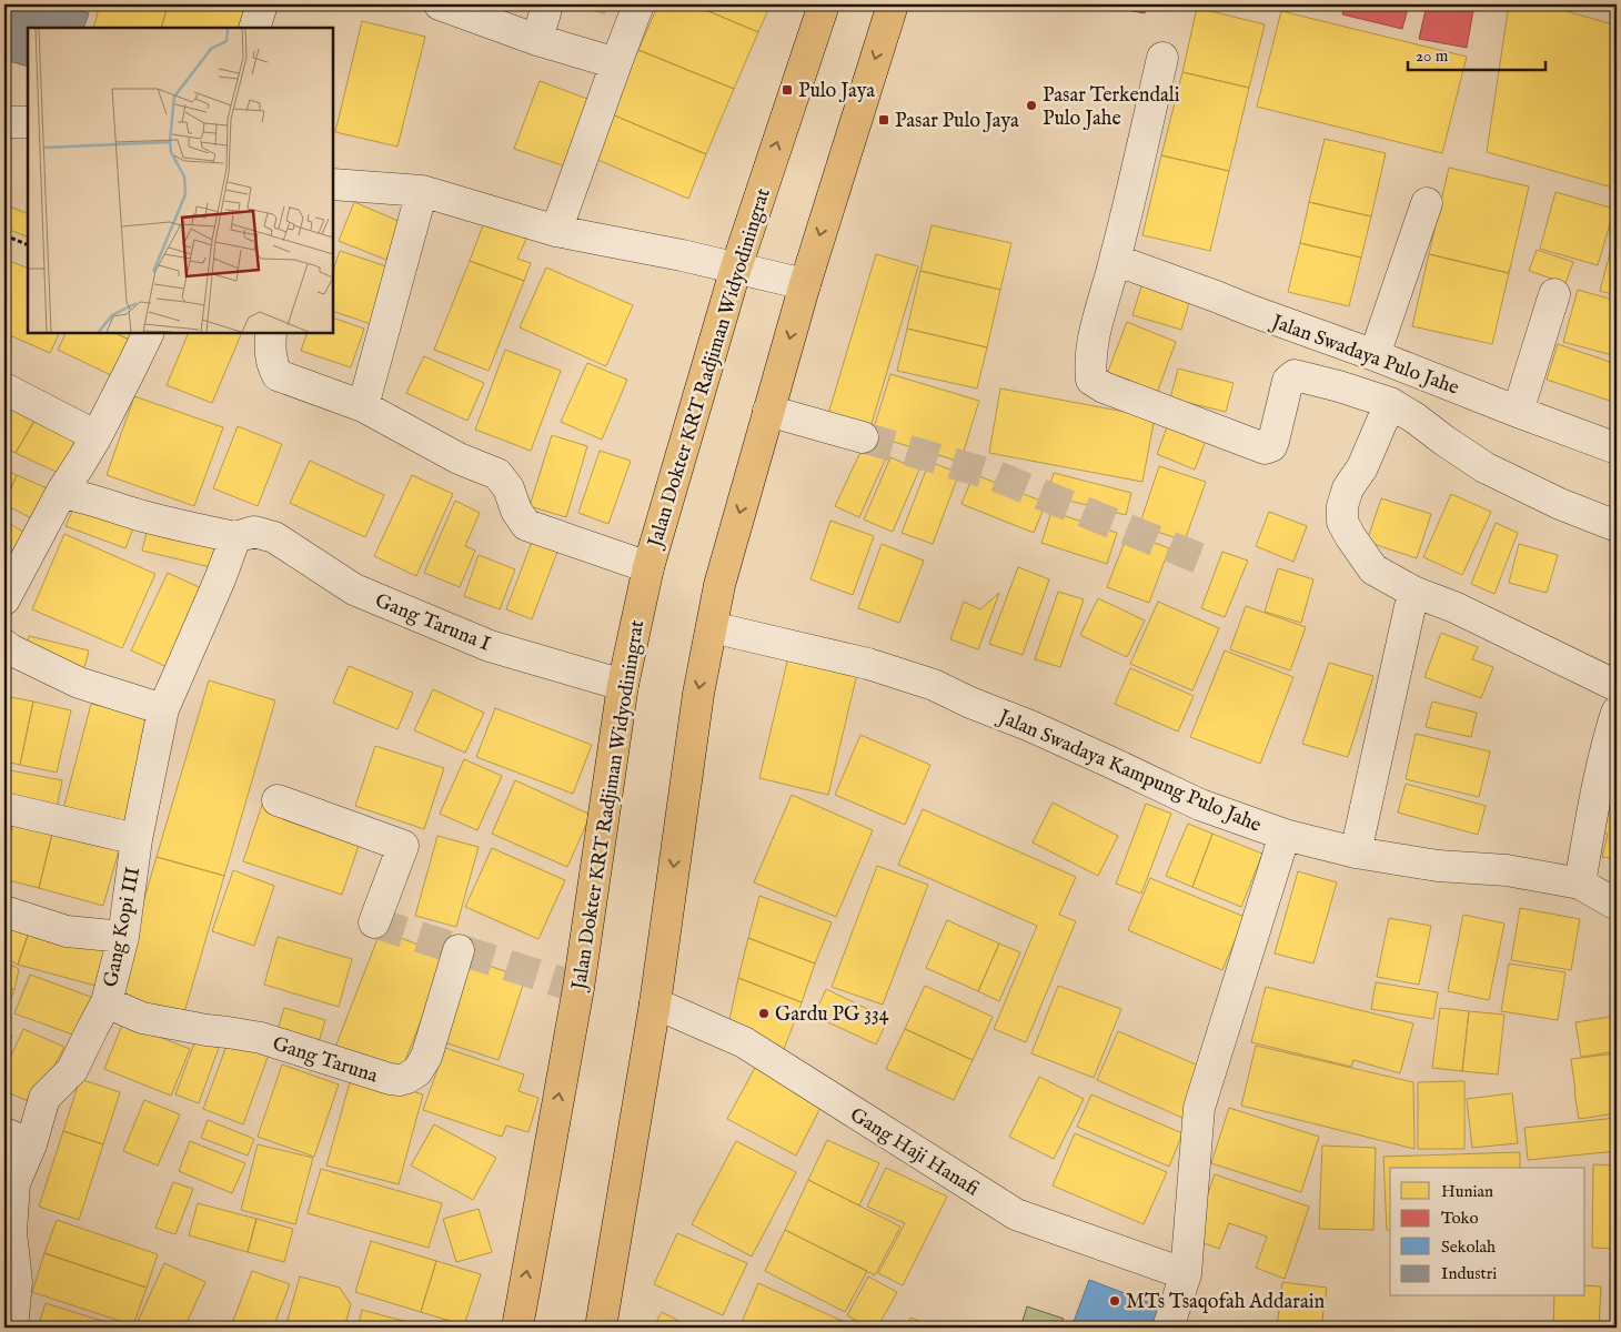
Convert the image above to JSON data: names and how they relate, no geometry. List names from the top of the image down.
{
  "streets": {
    "main road": ["Jalan Dokter KRT Radjiman Widyodiningrat"],
    "street": [
      "Jalan Swadaya Pulo Jahe",
      "Gang Taruna I",
      "Jalan Swadaya Kampung Pulo Jahe",
      "Gang Kopi III",
      "Gang Taruna",
      "Gang Haji Hanafi"
    ]
  },
  "crossings": [
    ["Jalan Dokter KRT Radjiman Widyodiningrat", "Gang Taruna I"],
    ["Gang Taruna I", "Gang Kopi III"],
    ["Gang Kopi III", "Gang Taruna"]
  ],
  "places": {
    "transit": ["Pulo Jaya", "Pasar Pulo Jaya"],
    "other": ["Pasar Terkendali Pulo Jahe", "Gardu PG 334", "MTs Tsaqofah Addarain"]
  },
  "legend": [
    "Hunian",
    "Toko",
    "Sekolah",
    "Industri"
  ],
  "scale_bar": "20 m"
}
